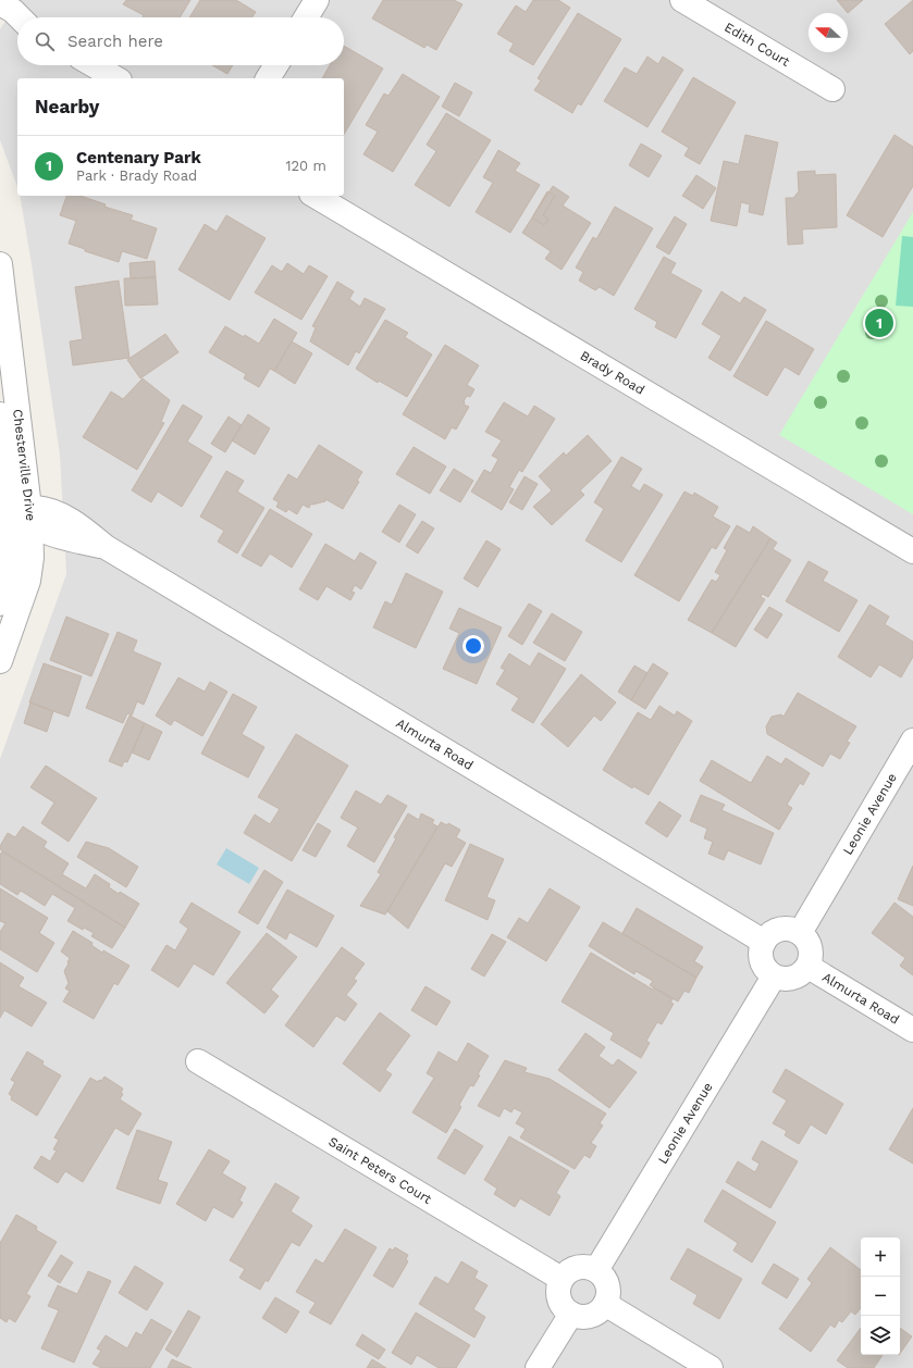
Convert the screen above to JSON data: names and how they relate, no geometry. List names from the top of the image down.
{
  "streets": {
    "street": [
      "Edith Court",
      "Brady Road",
      "Chesterville Drive",
      "Almurta Road",
      "Leonie Avenue",
      "Saint Peters Court"
    ]
  },
  "crossings": [
    ["Chesterville Drive", "Almurta Road"],
    ["Almurta Road", "Leonie Avenue"],
    ["Leonie Avenue", "Saint Peters Court"]
  ],
  "north": "left",
  "page": {
    "search": "Search here",
    "heading": "Nearby",
    "list": [
      {
        "mark": "1",
        "name": "Centenary Park",
        "note": "Park · Brady Road",
        "value": "120 m"
      }
    ],
    "pins": "1",
    "map_buttons": ["+", "−"]
  }
}
